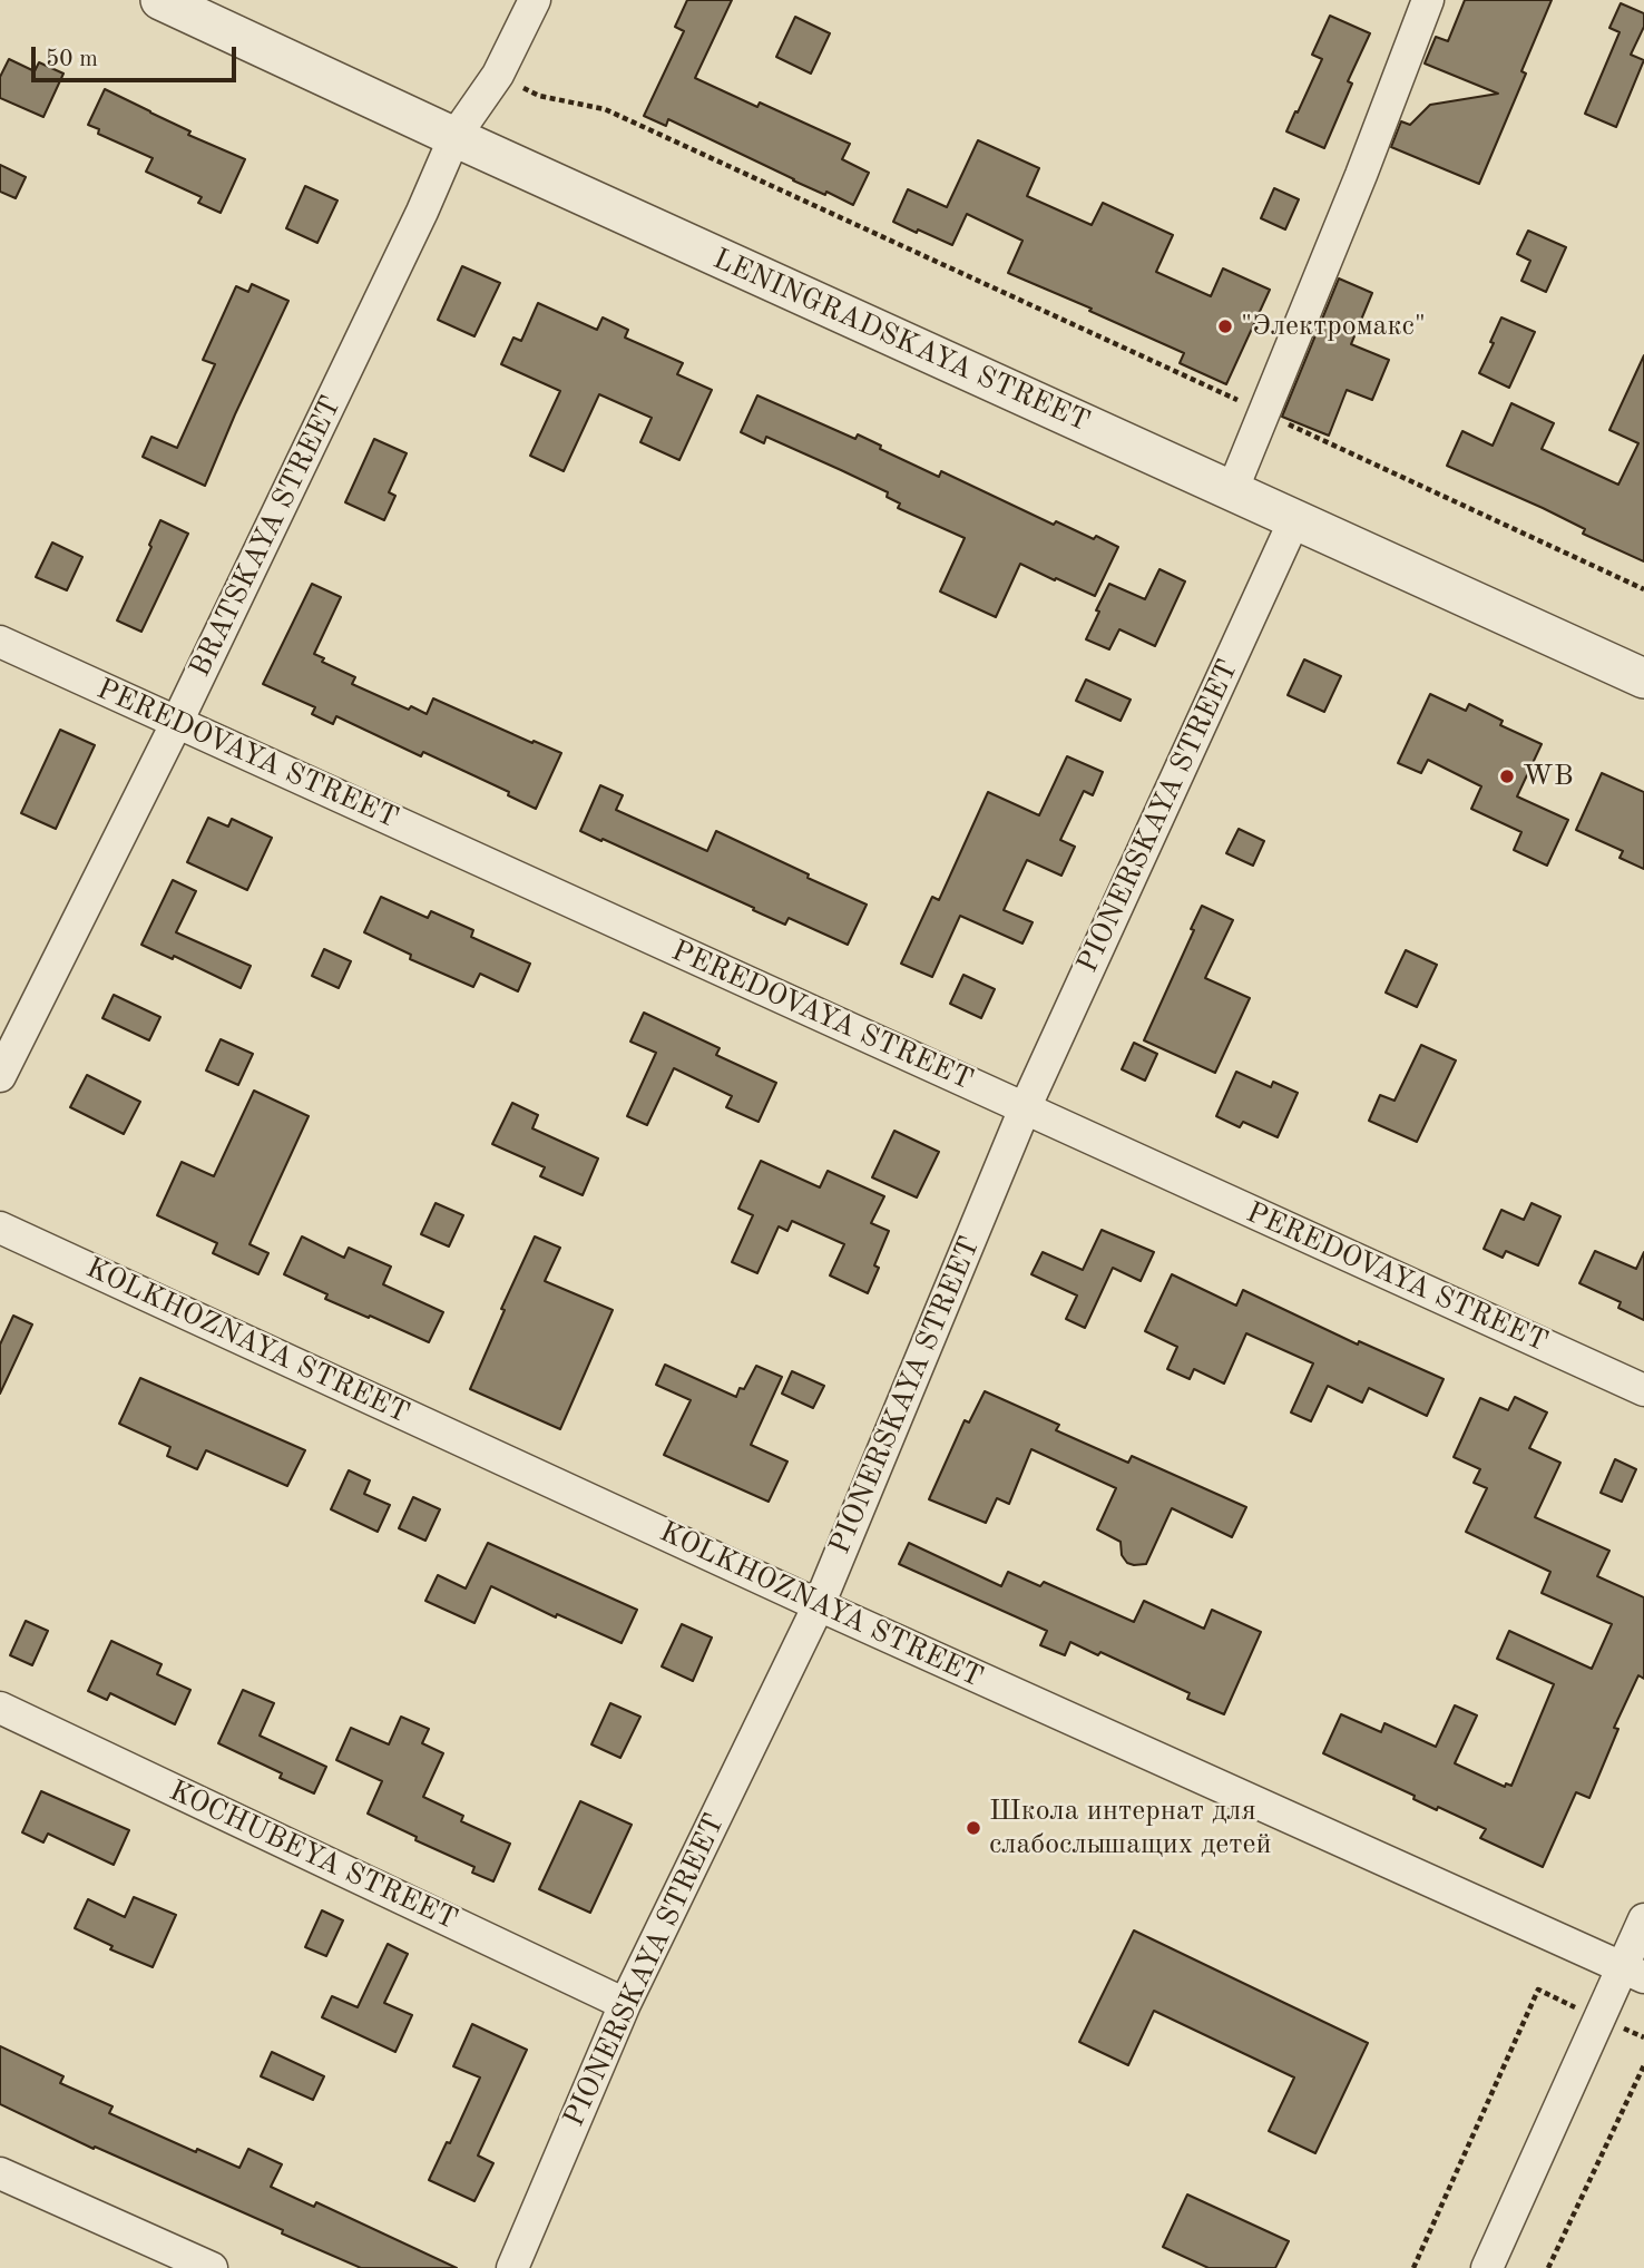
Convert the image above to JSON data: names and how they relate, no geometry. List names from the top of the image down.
{
  "streets": {
    "street": [
      "LENINGRADSKAYA STREET",
      "BRATSKAYA STREET",
      "PEREDOVAYA STREET",
      "PIONERSKAYA STREET",
      "KOLKHOZNAYA STREET",
      "KOCHUBEYA STREET"
    ]
  },
  "crossings": [
    ["LENINGRADSKAYA STREET", "BRATSKAYA STREET"],
    ["LENINGRADSKAYA STREET", "PIONERSKAYA STREET"],
    ["BRATSKAYA STREET", "PEREDOVAYA STREET"],
    ["PEREDOVAYA STREET", "PIONERSKAYA STREET"],
    ["PIONERSKAYA STREET", "KOLKHOZNAYA STREET"],
    ["PIONERSKAYA STREET", "KOCHUBEYA STREET"]
  ],
  "places": ["\"Электромакс\"", "WB", "Школа интернат для слабослышащих детей"],
  "scale_bar": "50 m"
}
